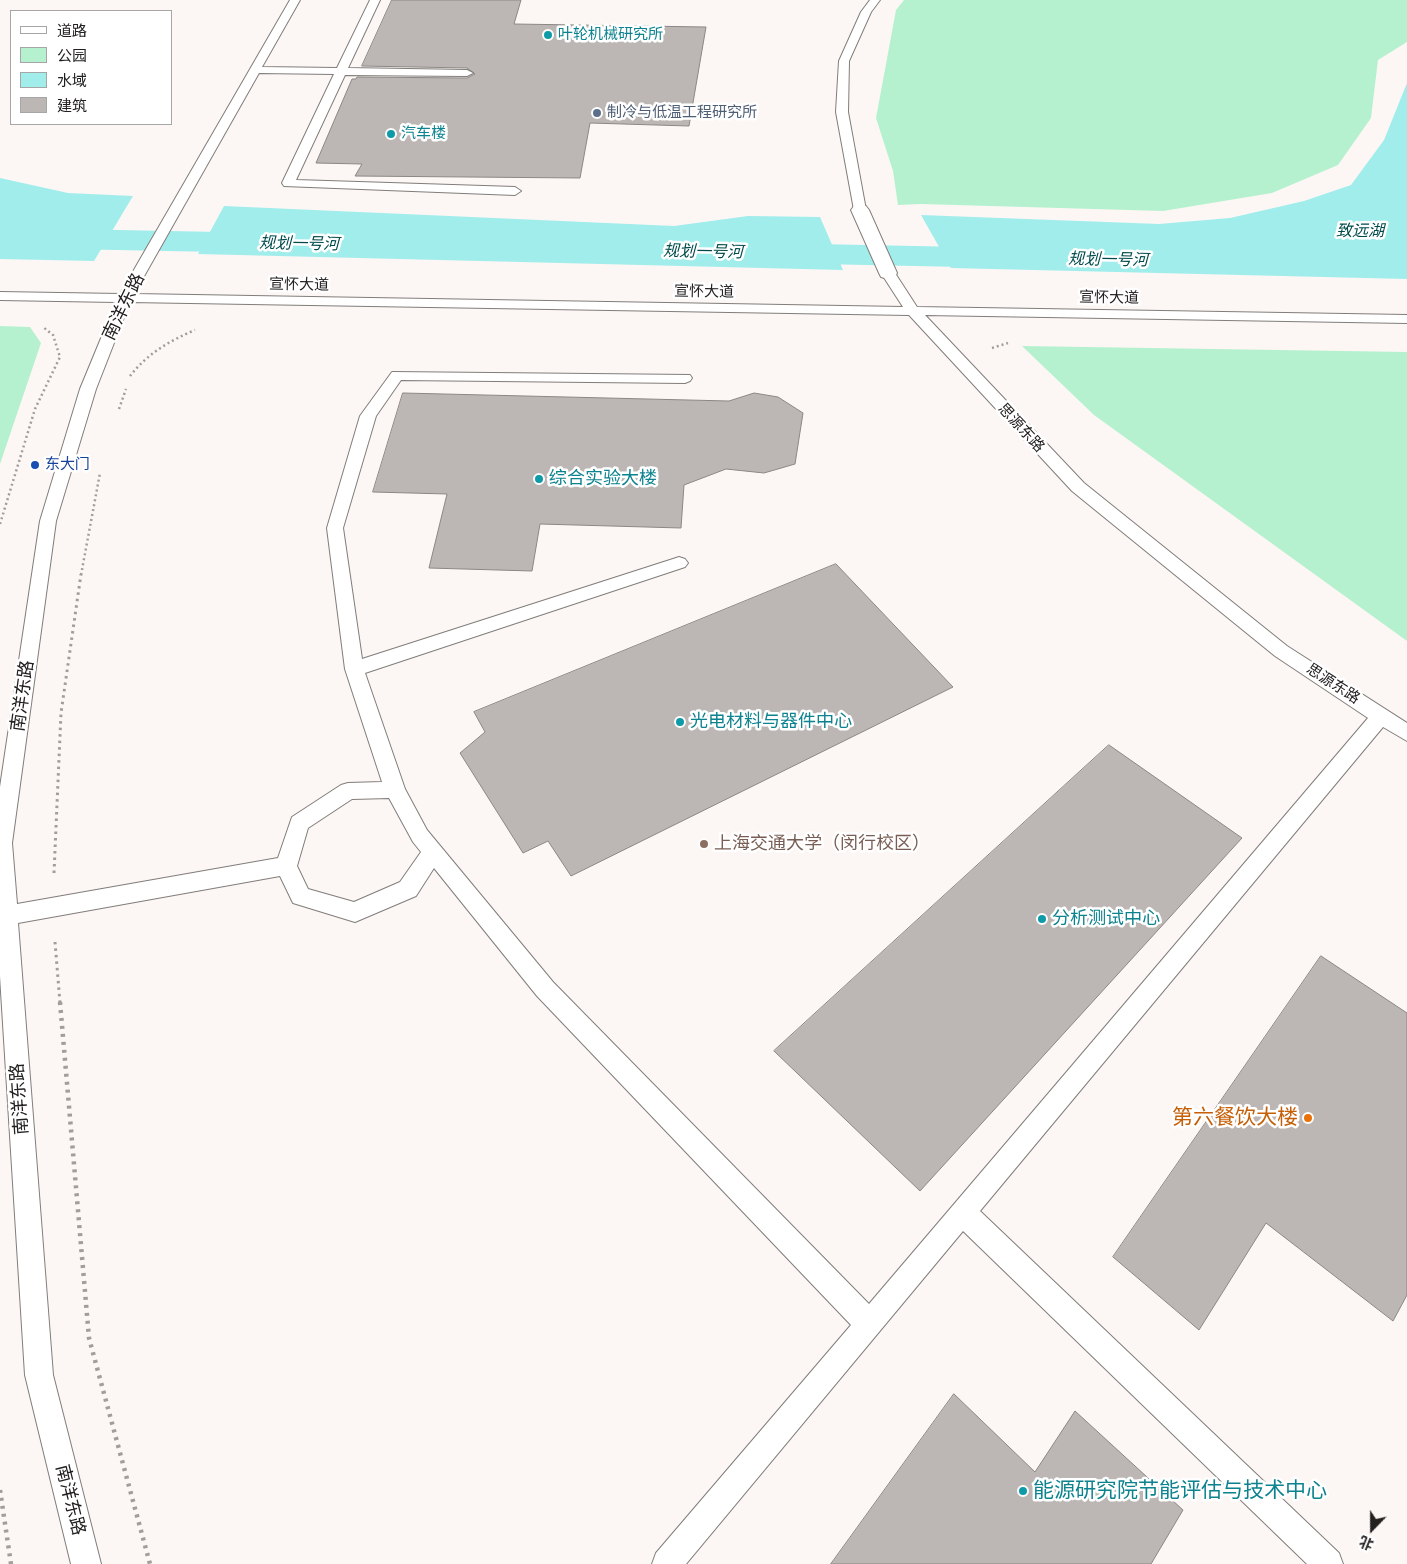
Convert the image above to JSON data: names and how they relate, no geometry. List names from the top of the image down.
{
  "streets": {
    "street": ["思源东路"],
    "lane": ["宣怀大道", "南洋东路"]
  },
  "crossings": [
    ["宣怀大道", "南洋东路"],
    ["宣怀大道", "思源东路"]
  ],
  "water": ["致远湖", "规划一号河"],
  "places": [
    "叶轮机械研究所",
    "制冷与低温工程研究所",
    "汽车楼",
    "东大门",
    "综合实验大楼",
    "光电材料与器件中心",
    "上海交通大学（闵行校区）",
    "分析测试中心",
    "第六餐饮大楼",
    "能源研究院节能评估与技术中心"
  ],
  "legend": [
    "道路",
    "公园",
    "水域",
    "建筑"
  ],
  "north": "bottom"
}
